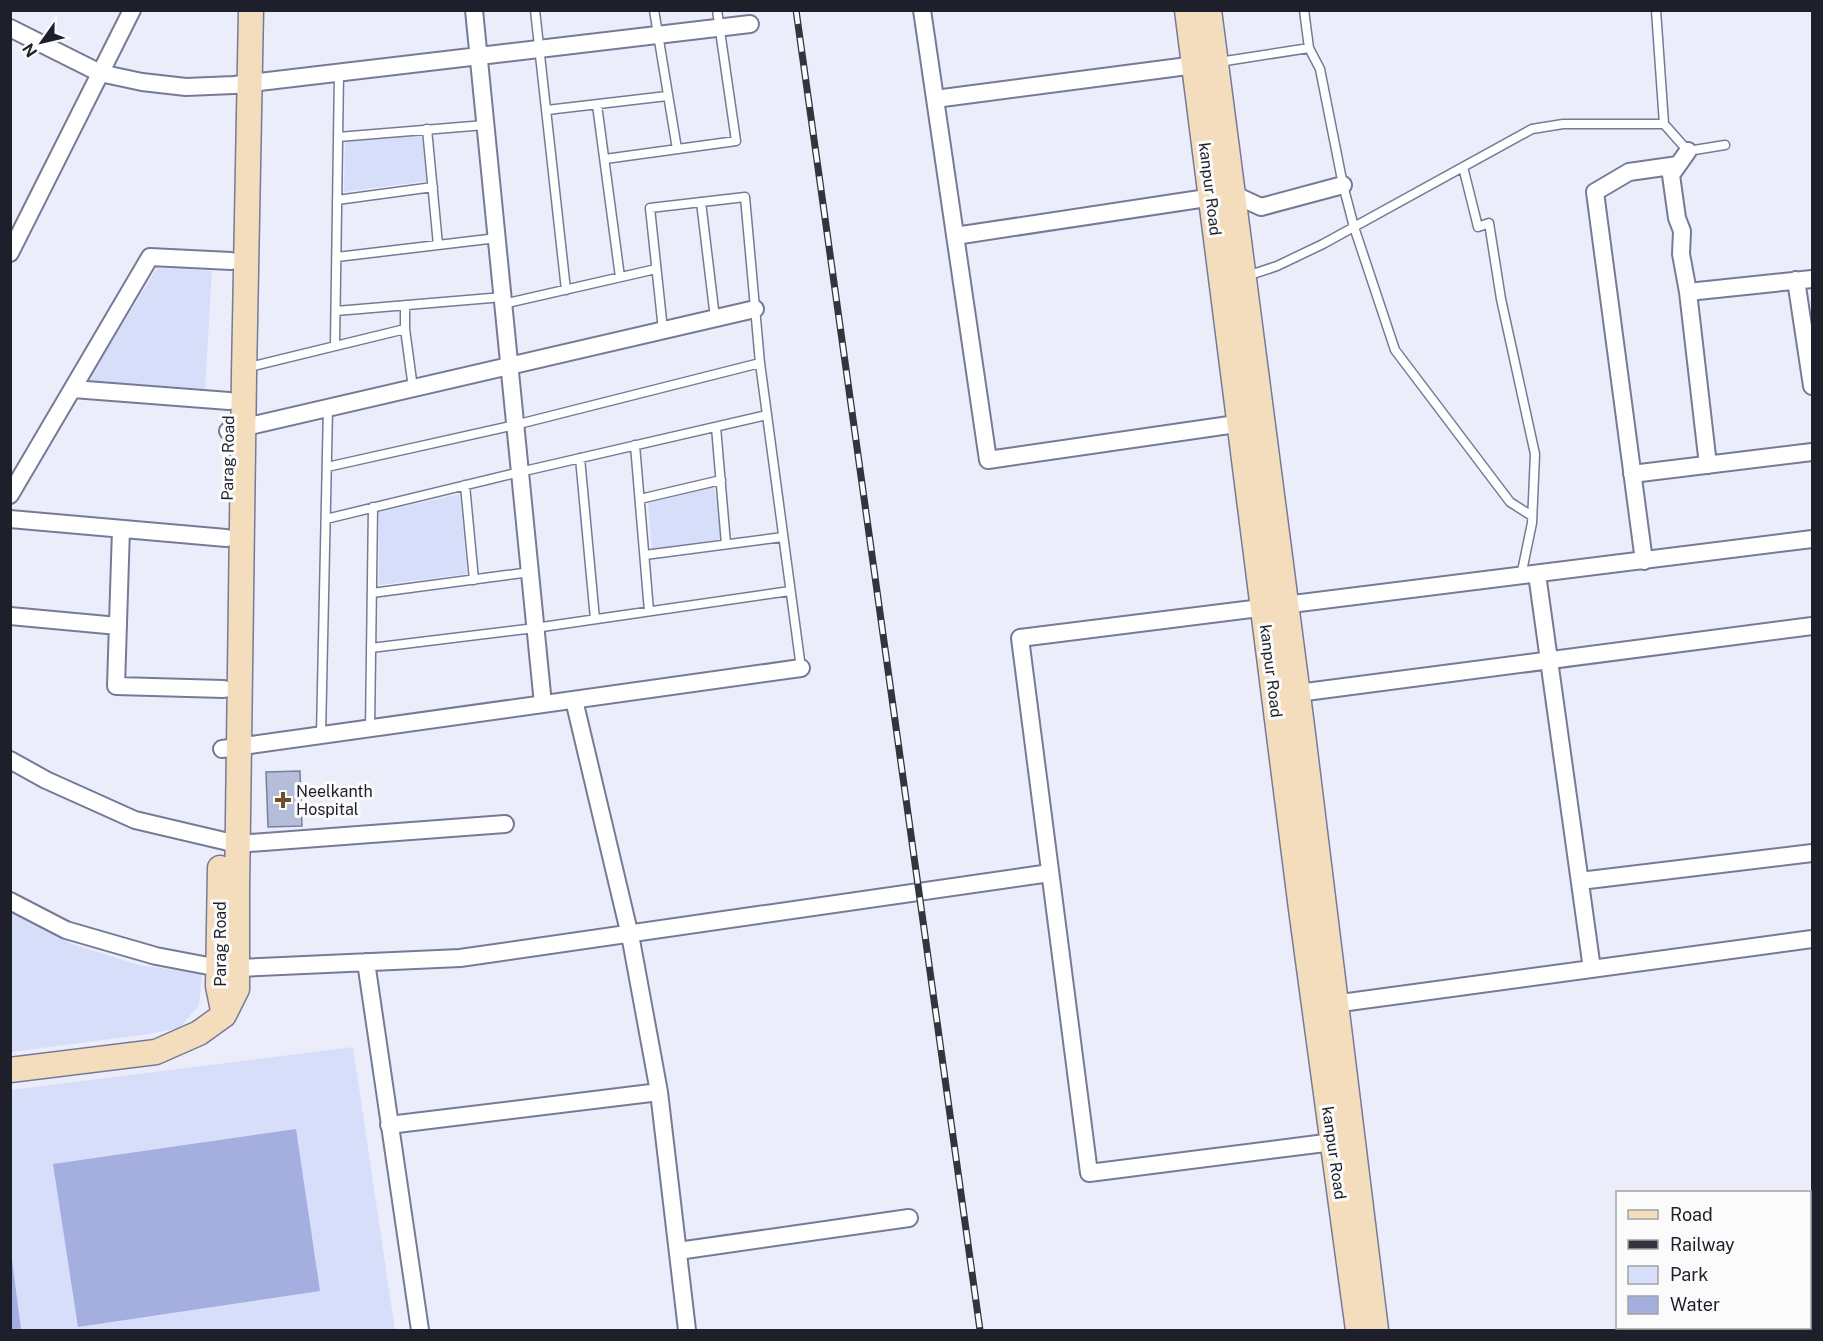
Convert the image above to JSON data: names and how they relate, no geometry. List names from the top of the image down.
{
  "streets": {
    "street": ["kanpur Road", "Parag Road"]
  },
  "places": {
    "health": ["Neelkanth Hospital"]
  },
  "legend": [
    "Road",
    "Railway",
    "Park",
    "Water"
  ],
  "north": "bottom left"
}
